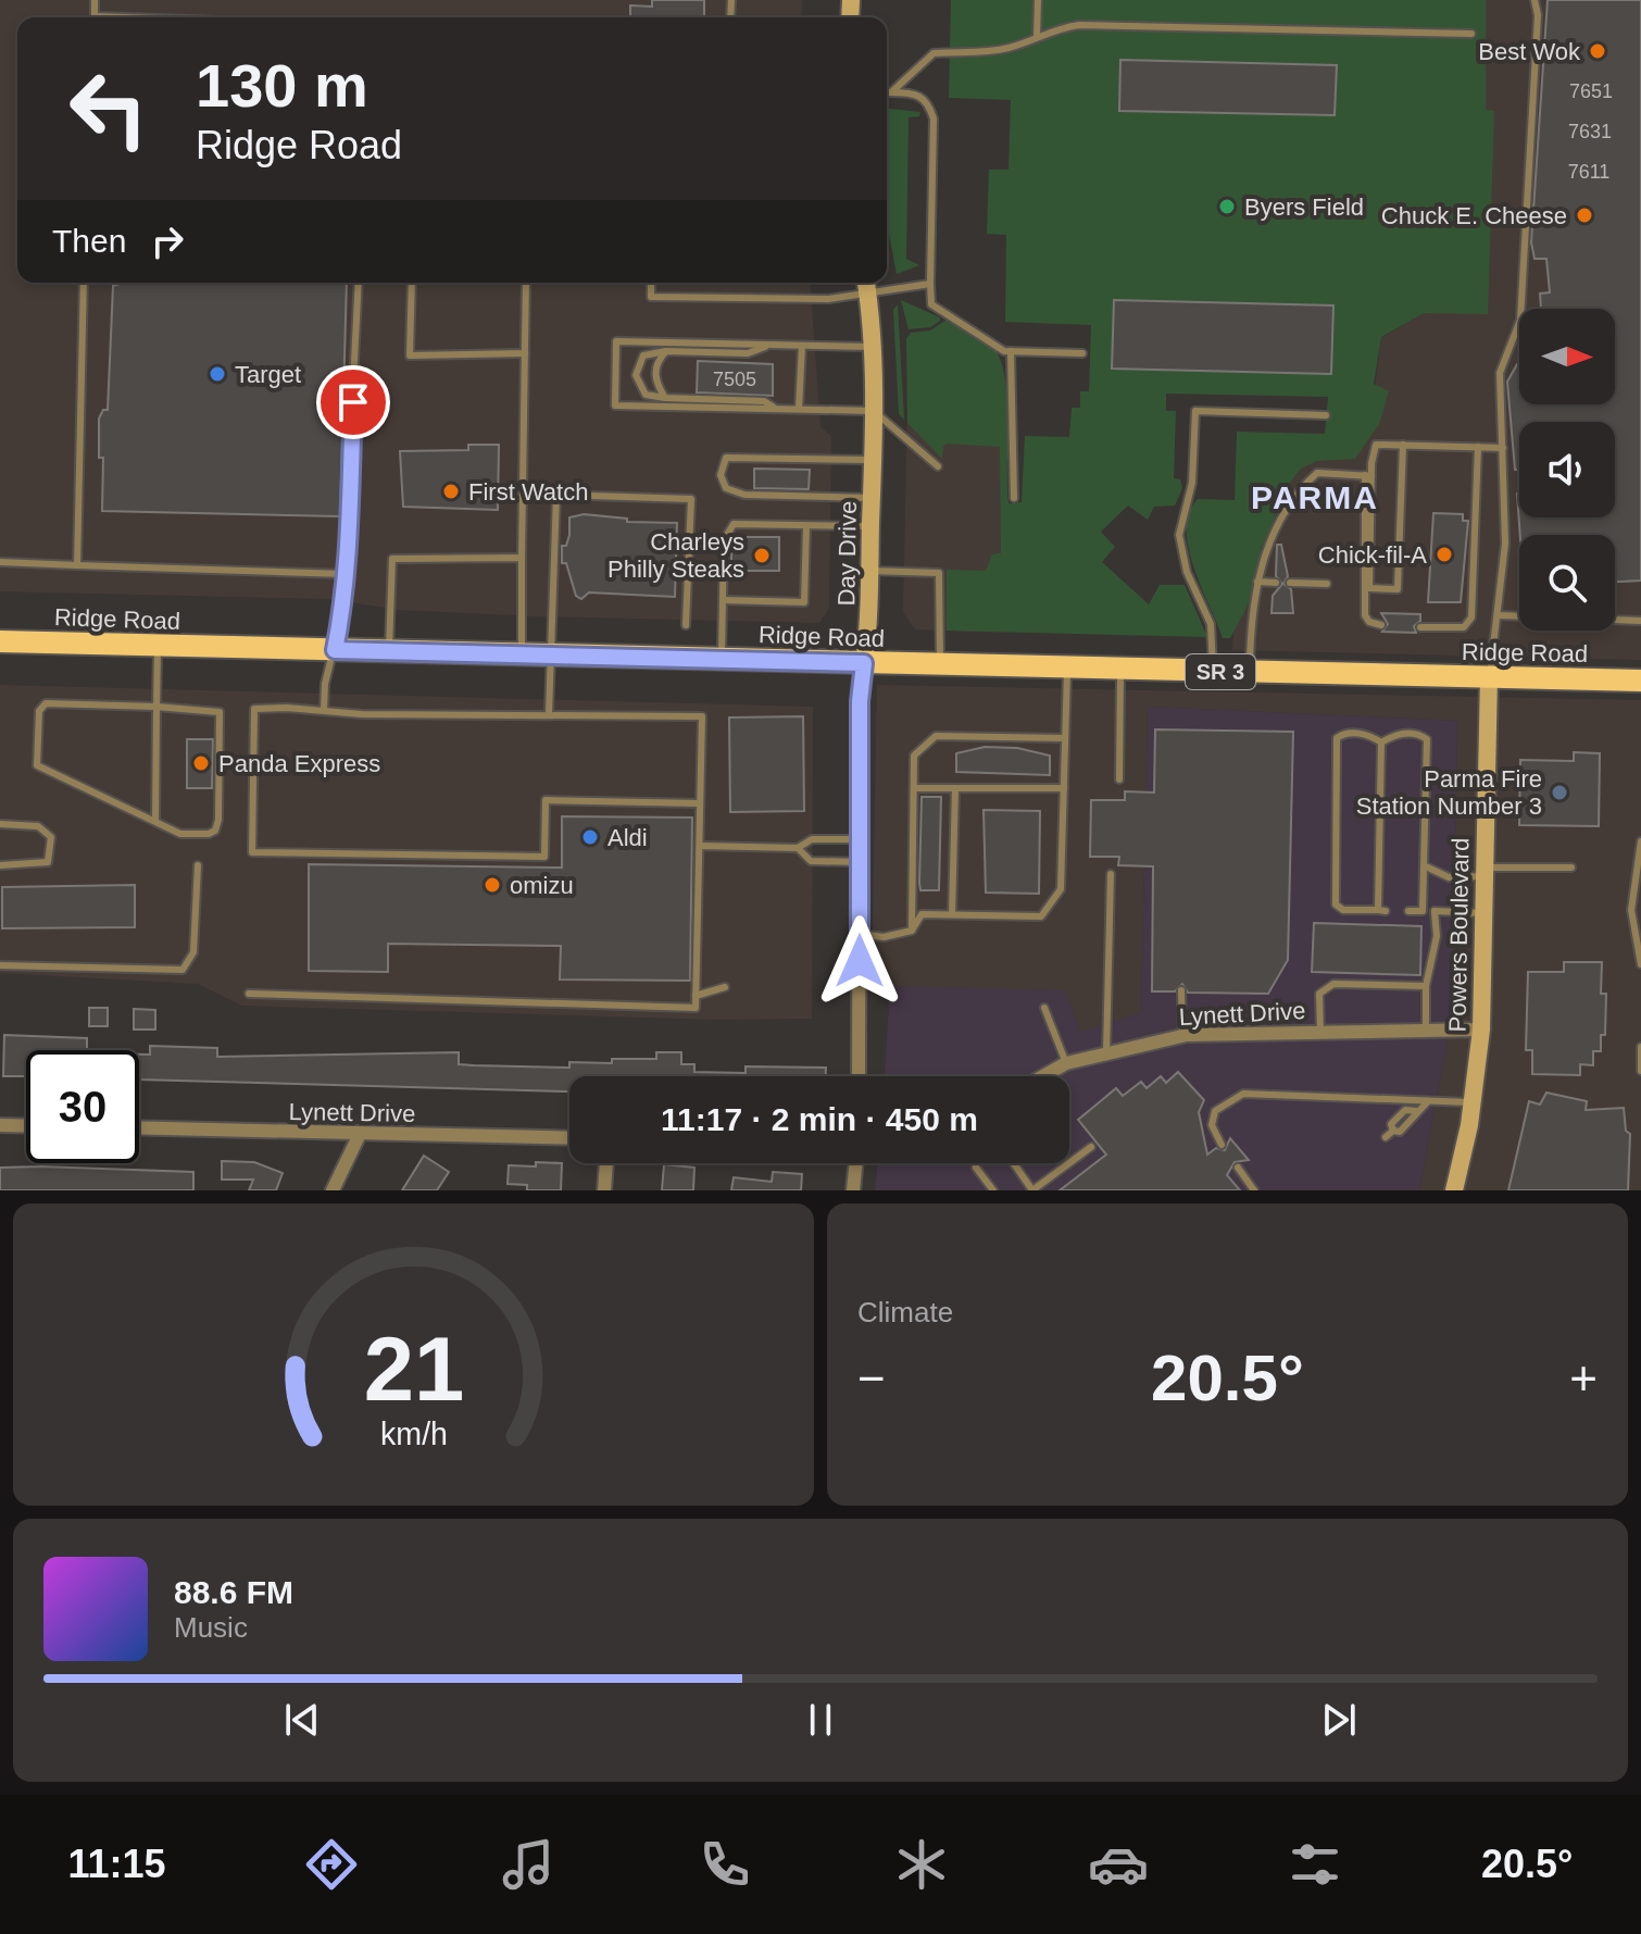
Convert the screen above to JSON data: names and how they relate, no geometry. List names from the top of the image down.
{
  "streets": {
    "main road": ["Ridge Road", "SR 3"],
    "street": ["Day Drive", "Powers Boulevard", "Lynett Drive"]
  },
  "crossings": [
    ["Day Drive", "Ridge Road"],
    ["Ridge Road", "Powers Boulevard"],
    ["Powers Boulevard", "Lynett Drive"]
  ],
  "districts": ["PARMA"],
  "places": [
    "Best Wok",
    "Byers Field",
    "Chuck E. Cheese",
    "Target",
    "First Watch",
    "Chick-fil-A",
    "Charleys Philly Steaks",
    "Panda Express",
    "Parma Fire Station Number 3",
    "Aldi",
    "omizu"
  ],
  "house_numbers": [
    "7651",
    "7631",
    "7611",
    "7505"
  ],
  "north": "right",
  "page": {
    "turn": ["130 m", "Ridge Road"],
    "then": "Then",
    "limit": "30",
    "trip": "11:17 · 2 min · 450 m",
    "tile": "Climate",
    "heat": ["−", "20.5°", "+"],
    "song": ["88.6 FM", "Music"],
    "tabs": ["11:15", "20.5°"],
    "gauge": ["21", "km/h"]
  }
}
